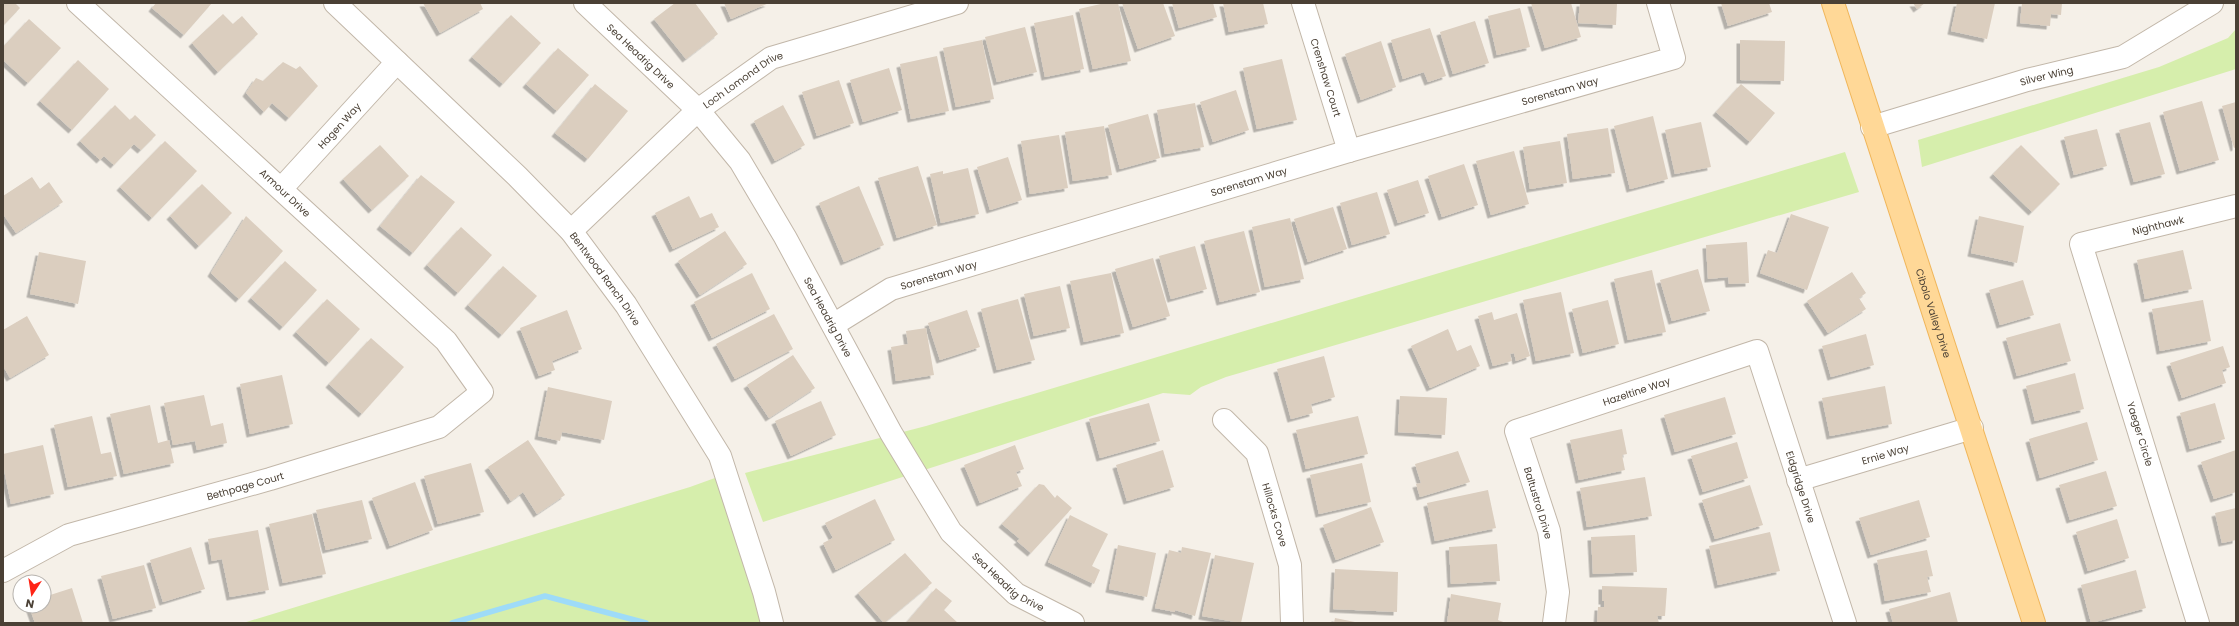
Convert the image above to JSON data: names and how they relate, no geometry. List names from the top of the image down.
{
  "streets": {
    "main road": ["Cibolo Valley Drive"],
    "street": [
      "Sea Headrig Drive",
      "Silver Wing",
      "Crenshaw Court",
      "Loch Lomond Drive",
      "Sorenstam Way",
      "Hagen Way",
      "Armour Drive",
      "Nighthawk",
      "Bentwood Ranch Drive",
      "Hazeltine Way",
      "Yaeger Circle",
      "Ernie Way",
      "Bethpage Court",
      "Eldgridge Drive",
      "Baltustrol Drive",
      "Hillocks Cove"
    ]
  },
  "crossings": [
    ["Sea Headrig Drive", "Loch Lomond Drive"],
    ["Sea Headrig Drive", "Sorenstam Way"],
    ["Silver Wing", "Cibolo Valley Drive"],
    ["Crenshaw Court", "Sorenstam Way"],
    ["Loch Lomond Drive", "Bentwood Ranch Drive"],
    ["Hagen Way", "Armour Drive"],
    ["Hagen Way", "Bentwood Ranch Drive"],
    ["Armour Drive", "Bethpage Court"],
    ["Nighthawk", "Yaeger Circle"],
    ["Cibolo Valley Drive", "Ernie Way"],
    ["Hazeltine Way", "Eldgridge Drive"],
    ["Hazeltine Way", "Baltustrol Drive"],
    ["Ernie Way", "Eldgridge Drive"]
  ],
  "north": "bottom"
}
